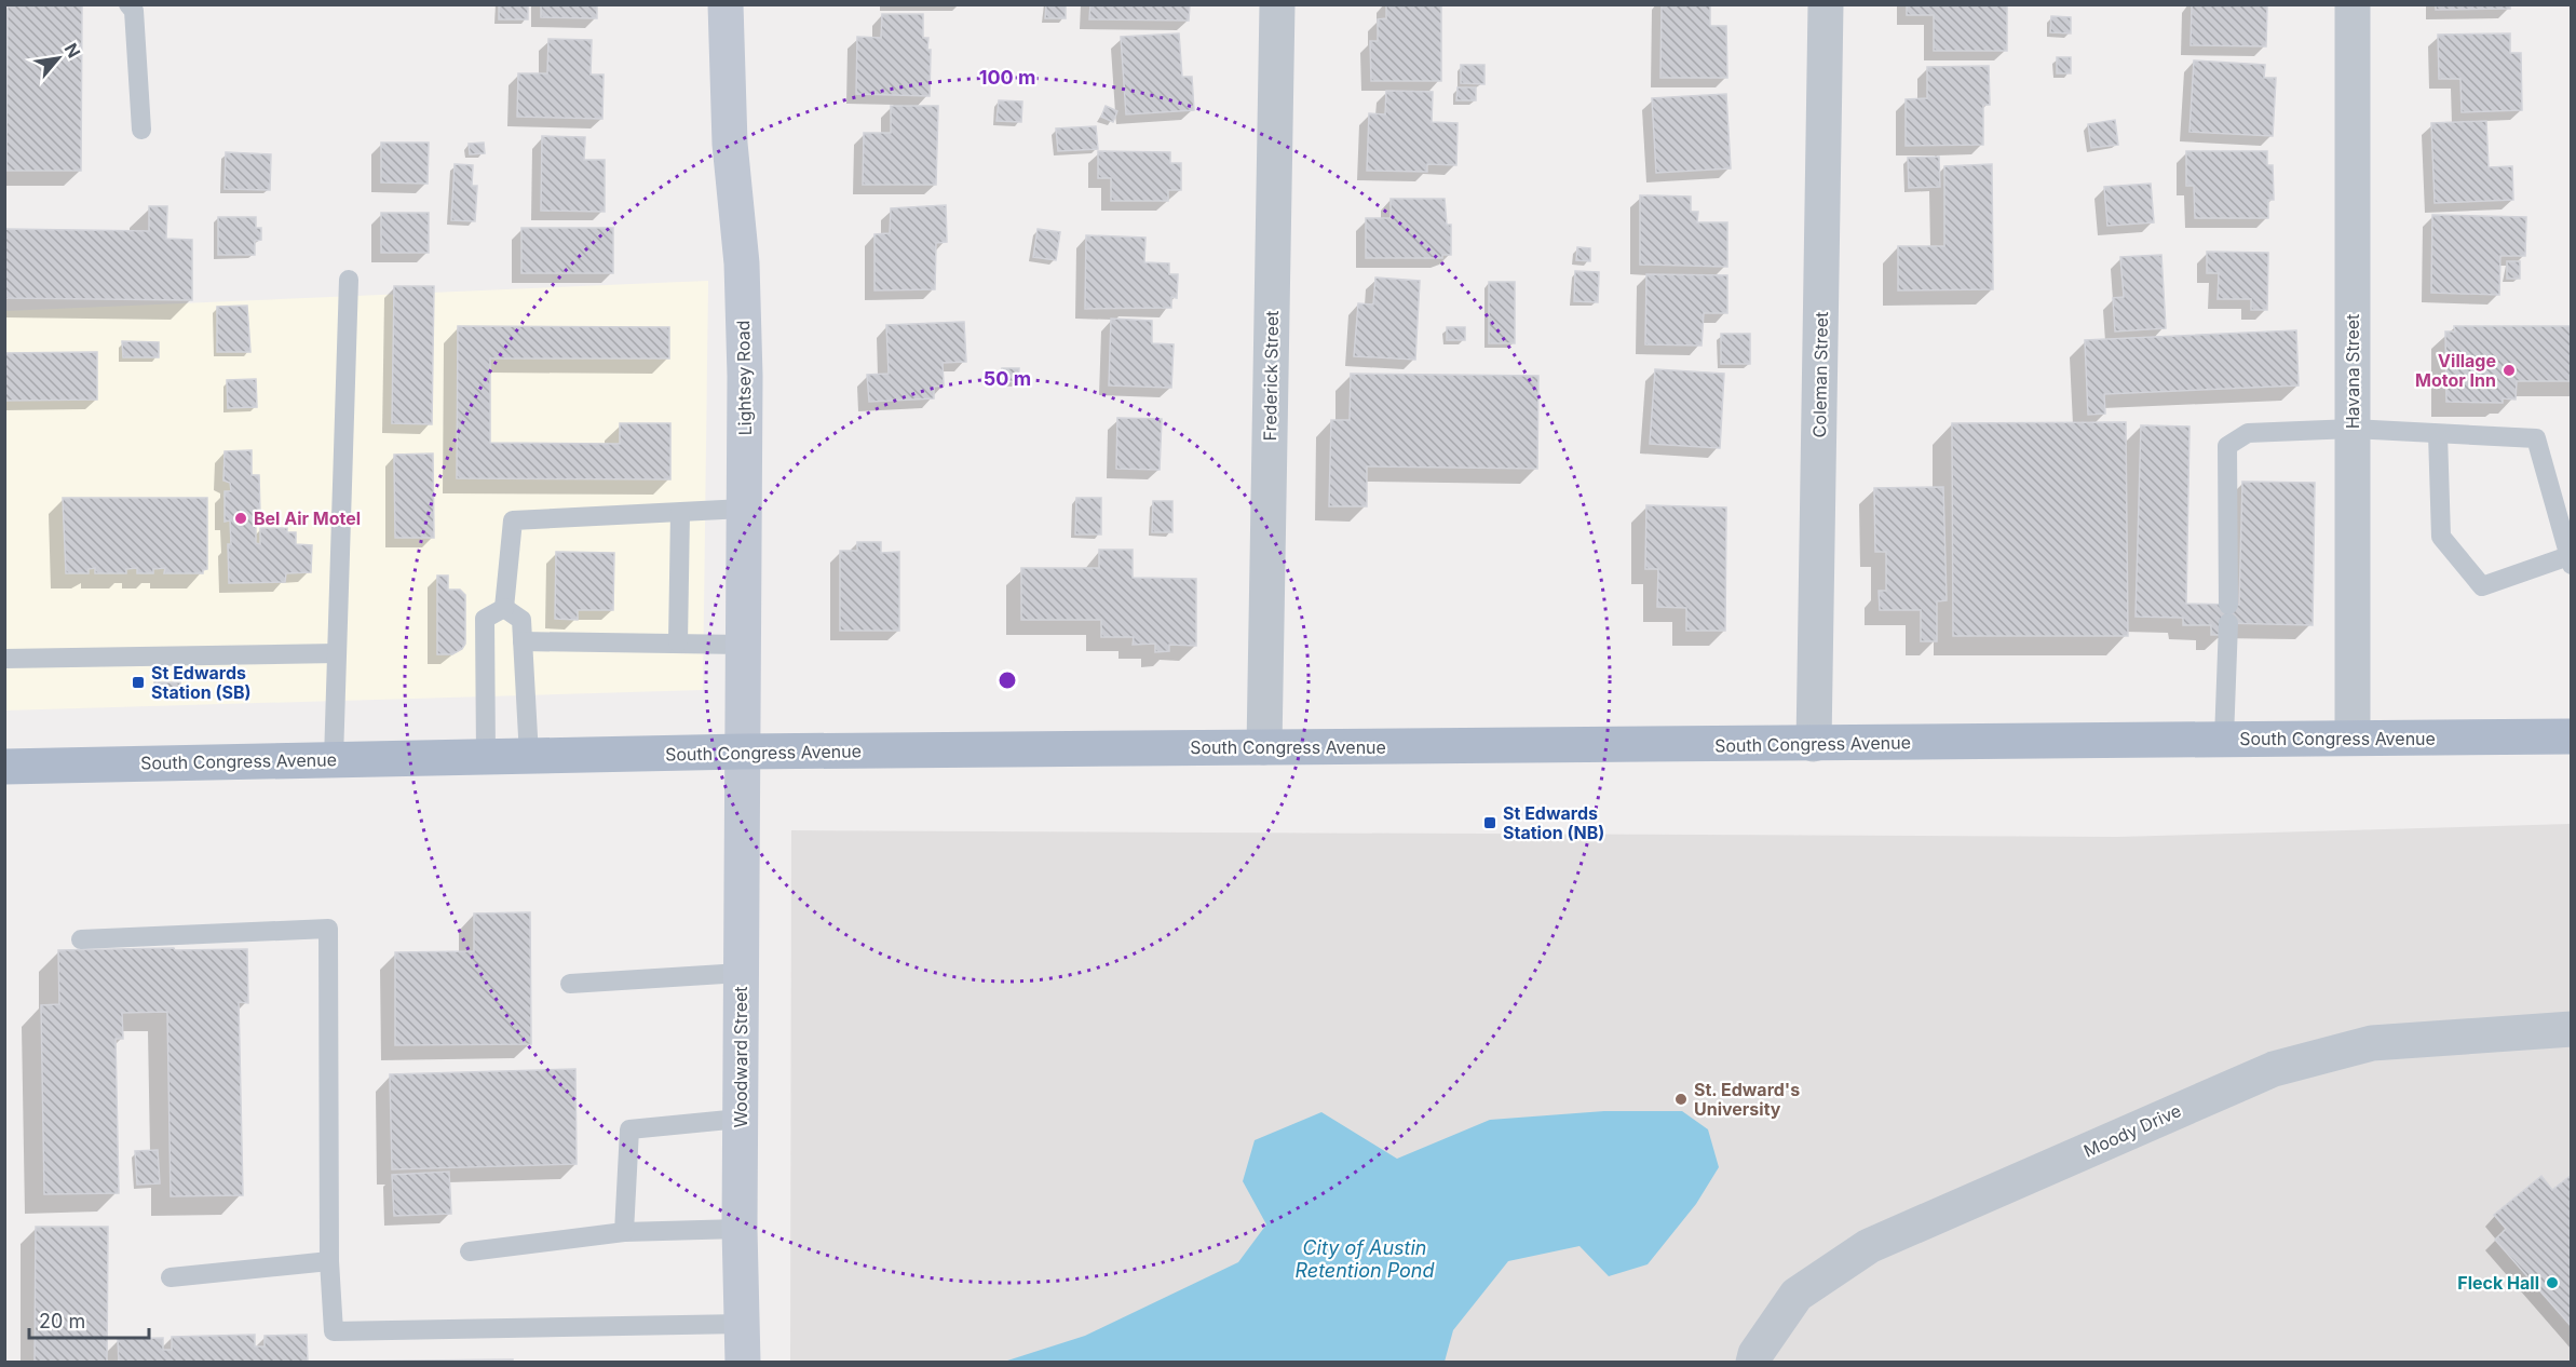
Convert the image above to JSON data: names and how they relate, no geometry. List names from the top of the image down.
{
  "streets": {
    "main road": ["South Congress Avenue"],
    "street": [
      "Havana Street",
      "Coleman Street",
      "Frederick Street",
      "Lightsey Road",
      "Woodward Street",
      "Moody Drive"
    ]
  },
  "crossings": [
    ["Havana Street", "South Congress Avenue"],
    ["Coleman Street", "South Congress Avenue"],
    ["Frederick Street", "South Congress Avenue"],
    ["Lightsey Road", "South Congress Avenue"],
    ["Lightsey Road", "Woodward Street"],
    ["South Congress Avenue", "Woodward Street"]
  ],
  "water": ["City of Austin Retention Pond"],
  "places": {
    "other": [
      "Village Motor Inn",
      "Bel Air Motel",
      "St. Edward's University",
      "Fleck Hall"
    ],
    "transit": ["St Edwards Station (SB)", "St Edwards Station (NB)"]
  },
  "scale_bar": "20 m",
  "north": "top right",
  "rings": ["100 m", "50 m"]
}
